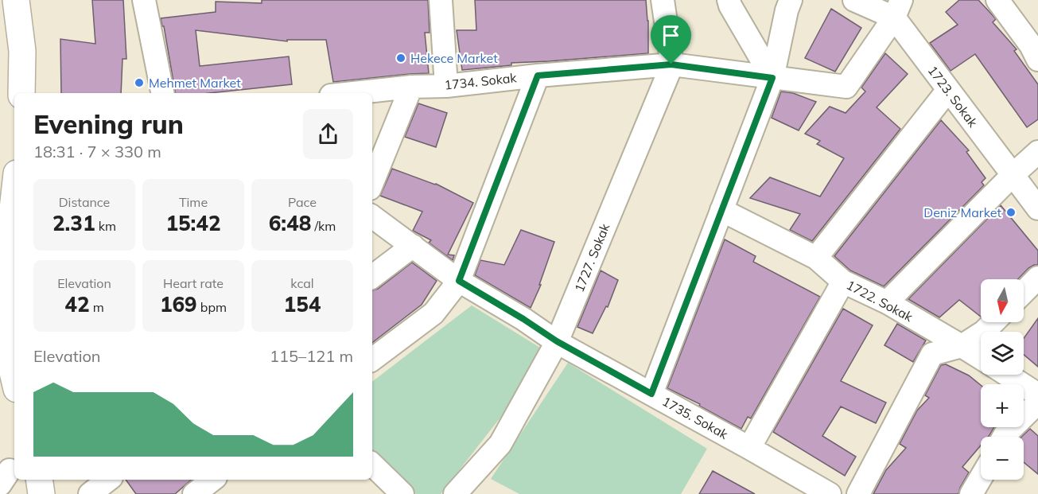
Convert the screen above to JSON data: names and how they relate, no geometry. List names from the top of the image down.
{
  "streets": {
    "street": [
      "1734. Sokak",
      "1723. Sokak",
      "1727. Sokak",
      "1722. Sokak",
      "1735. Sokak"
    ]
  },
  "crossings": [
    ["1734. Sokak", "1723. Sokak"],
    ["1734. Sokak", "1727. Sokak"],
    ["1727. Sokak", "1735. Sokak"]
  ],
  "places": ["Hekece Market", "Mehmet Market", "Deniz Market"],
  "north": "bottom",
  "page": {
    "heading": ["Evening run", "18:31 · 7 × 330 m"],
    "stats": [
      ["Distance", "2.31 km"],
      ["Time", "15:42"],
      ["Pace", "6:48 /km"],
      ["Elevation", "42 m"],
      ["Heart rate", "169 bpm"],
      ["kcal", "154"]
    ],
    "map_buttons": ["+", "−"],
    "chart": ["Elevation", "115–121 m"]
  }
}
